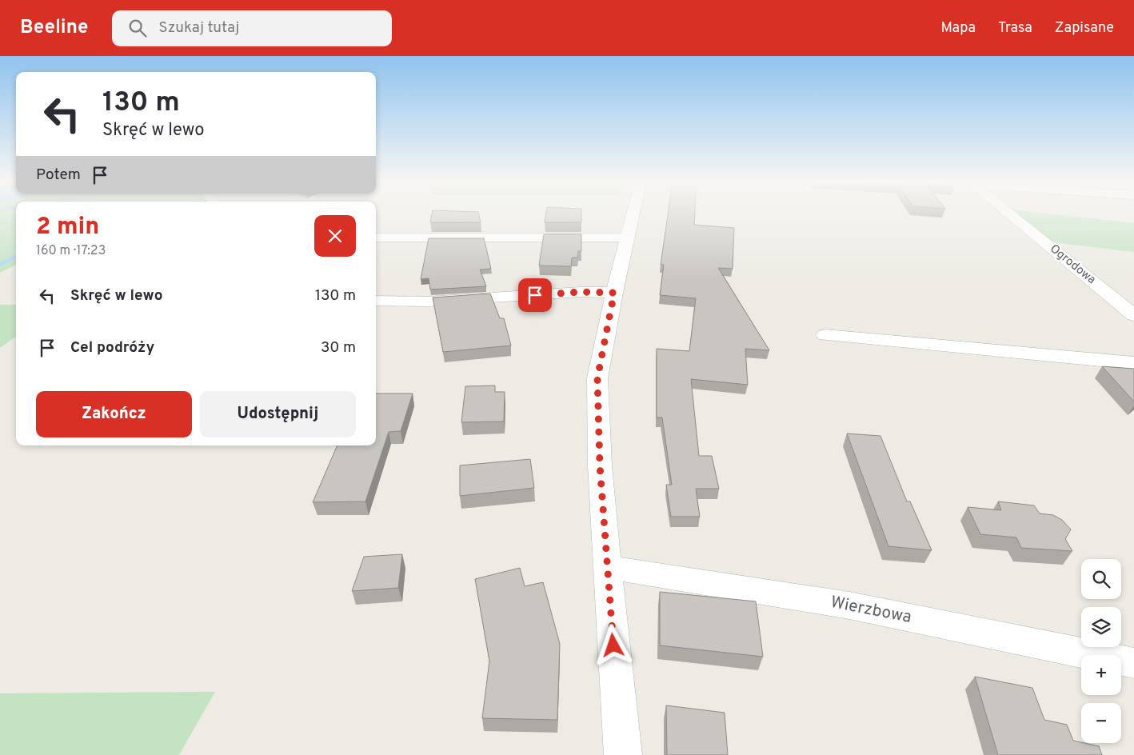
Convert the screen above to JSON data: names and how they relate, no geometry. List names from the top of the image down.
{
  "streets": {
    "street": ["Ogrodowa", "Wierzbowa"]
  },
  "page": {
    "header": "Beeline",
    "search": "Szukaj tutaj",
    "nav": ["Mapa", "Trasa", "Zapisane"],
    "turn": ["130 m", "Skręć w lewo"],
    "then": "Potem",
    "heading": ["2 min", "160 m · 17:23"],
    "list": [
      {
        "name": "Skręć w lewo",
        "value": "130 m"
      },
      {
        "name": "Cel podróży",
        "value": "30 m"
      }
    ],
    "buttons": ["Zakończ", "Udostępnij"],
    "map_buttons": ["+", "−"]
  }
}
